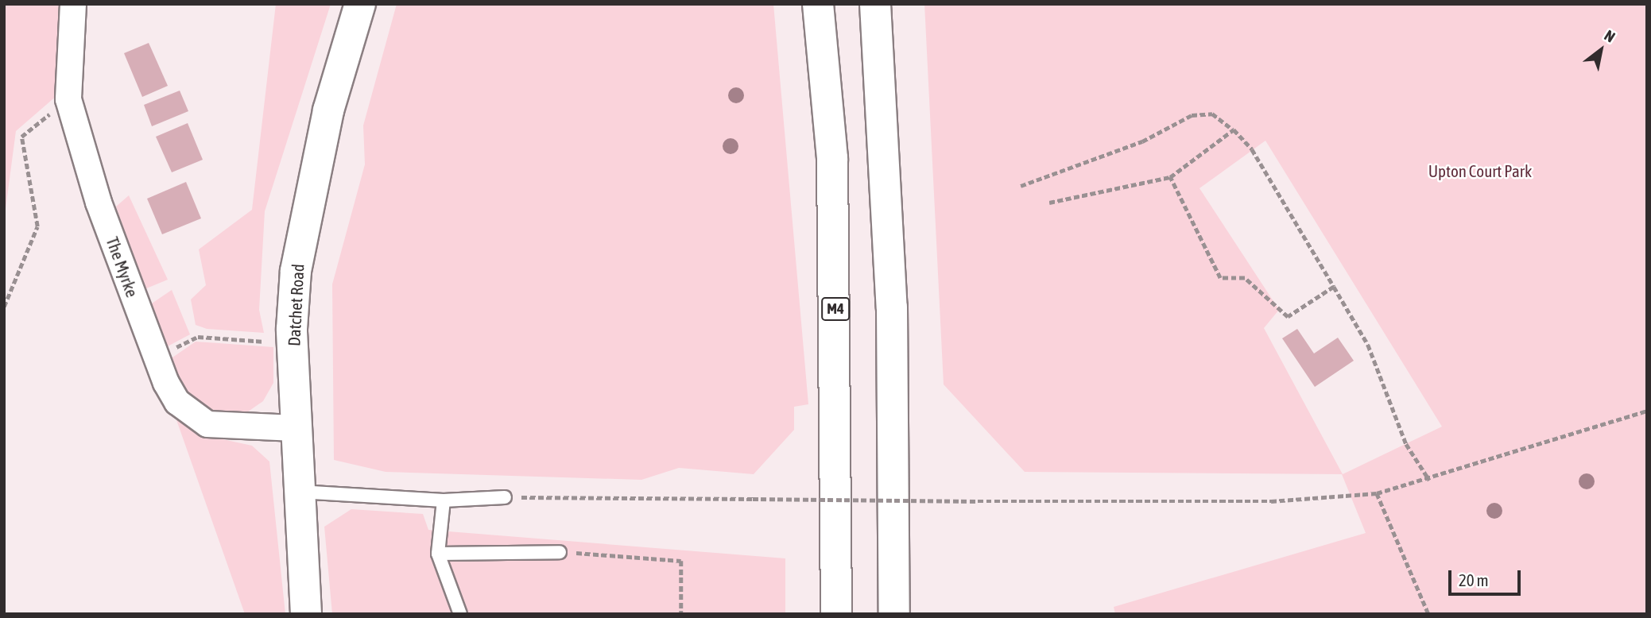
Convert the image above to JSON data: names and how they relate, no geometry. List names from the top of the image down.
{
  "streets": {
    "main road": ["Datchet Road", "M4"],
    "street": ["The Myrke"]
  },
  "crossings": [
    ["The Myrke", "Datchet Road"]
  ],
  "parks": ["Upton Court Park"],
  "scale_bar": "20 m",
  "north": "top right"
}
